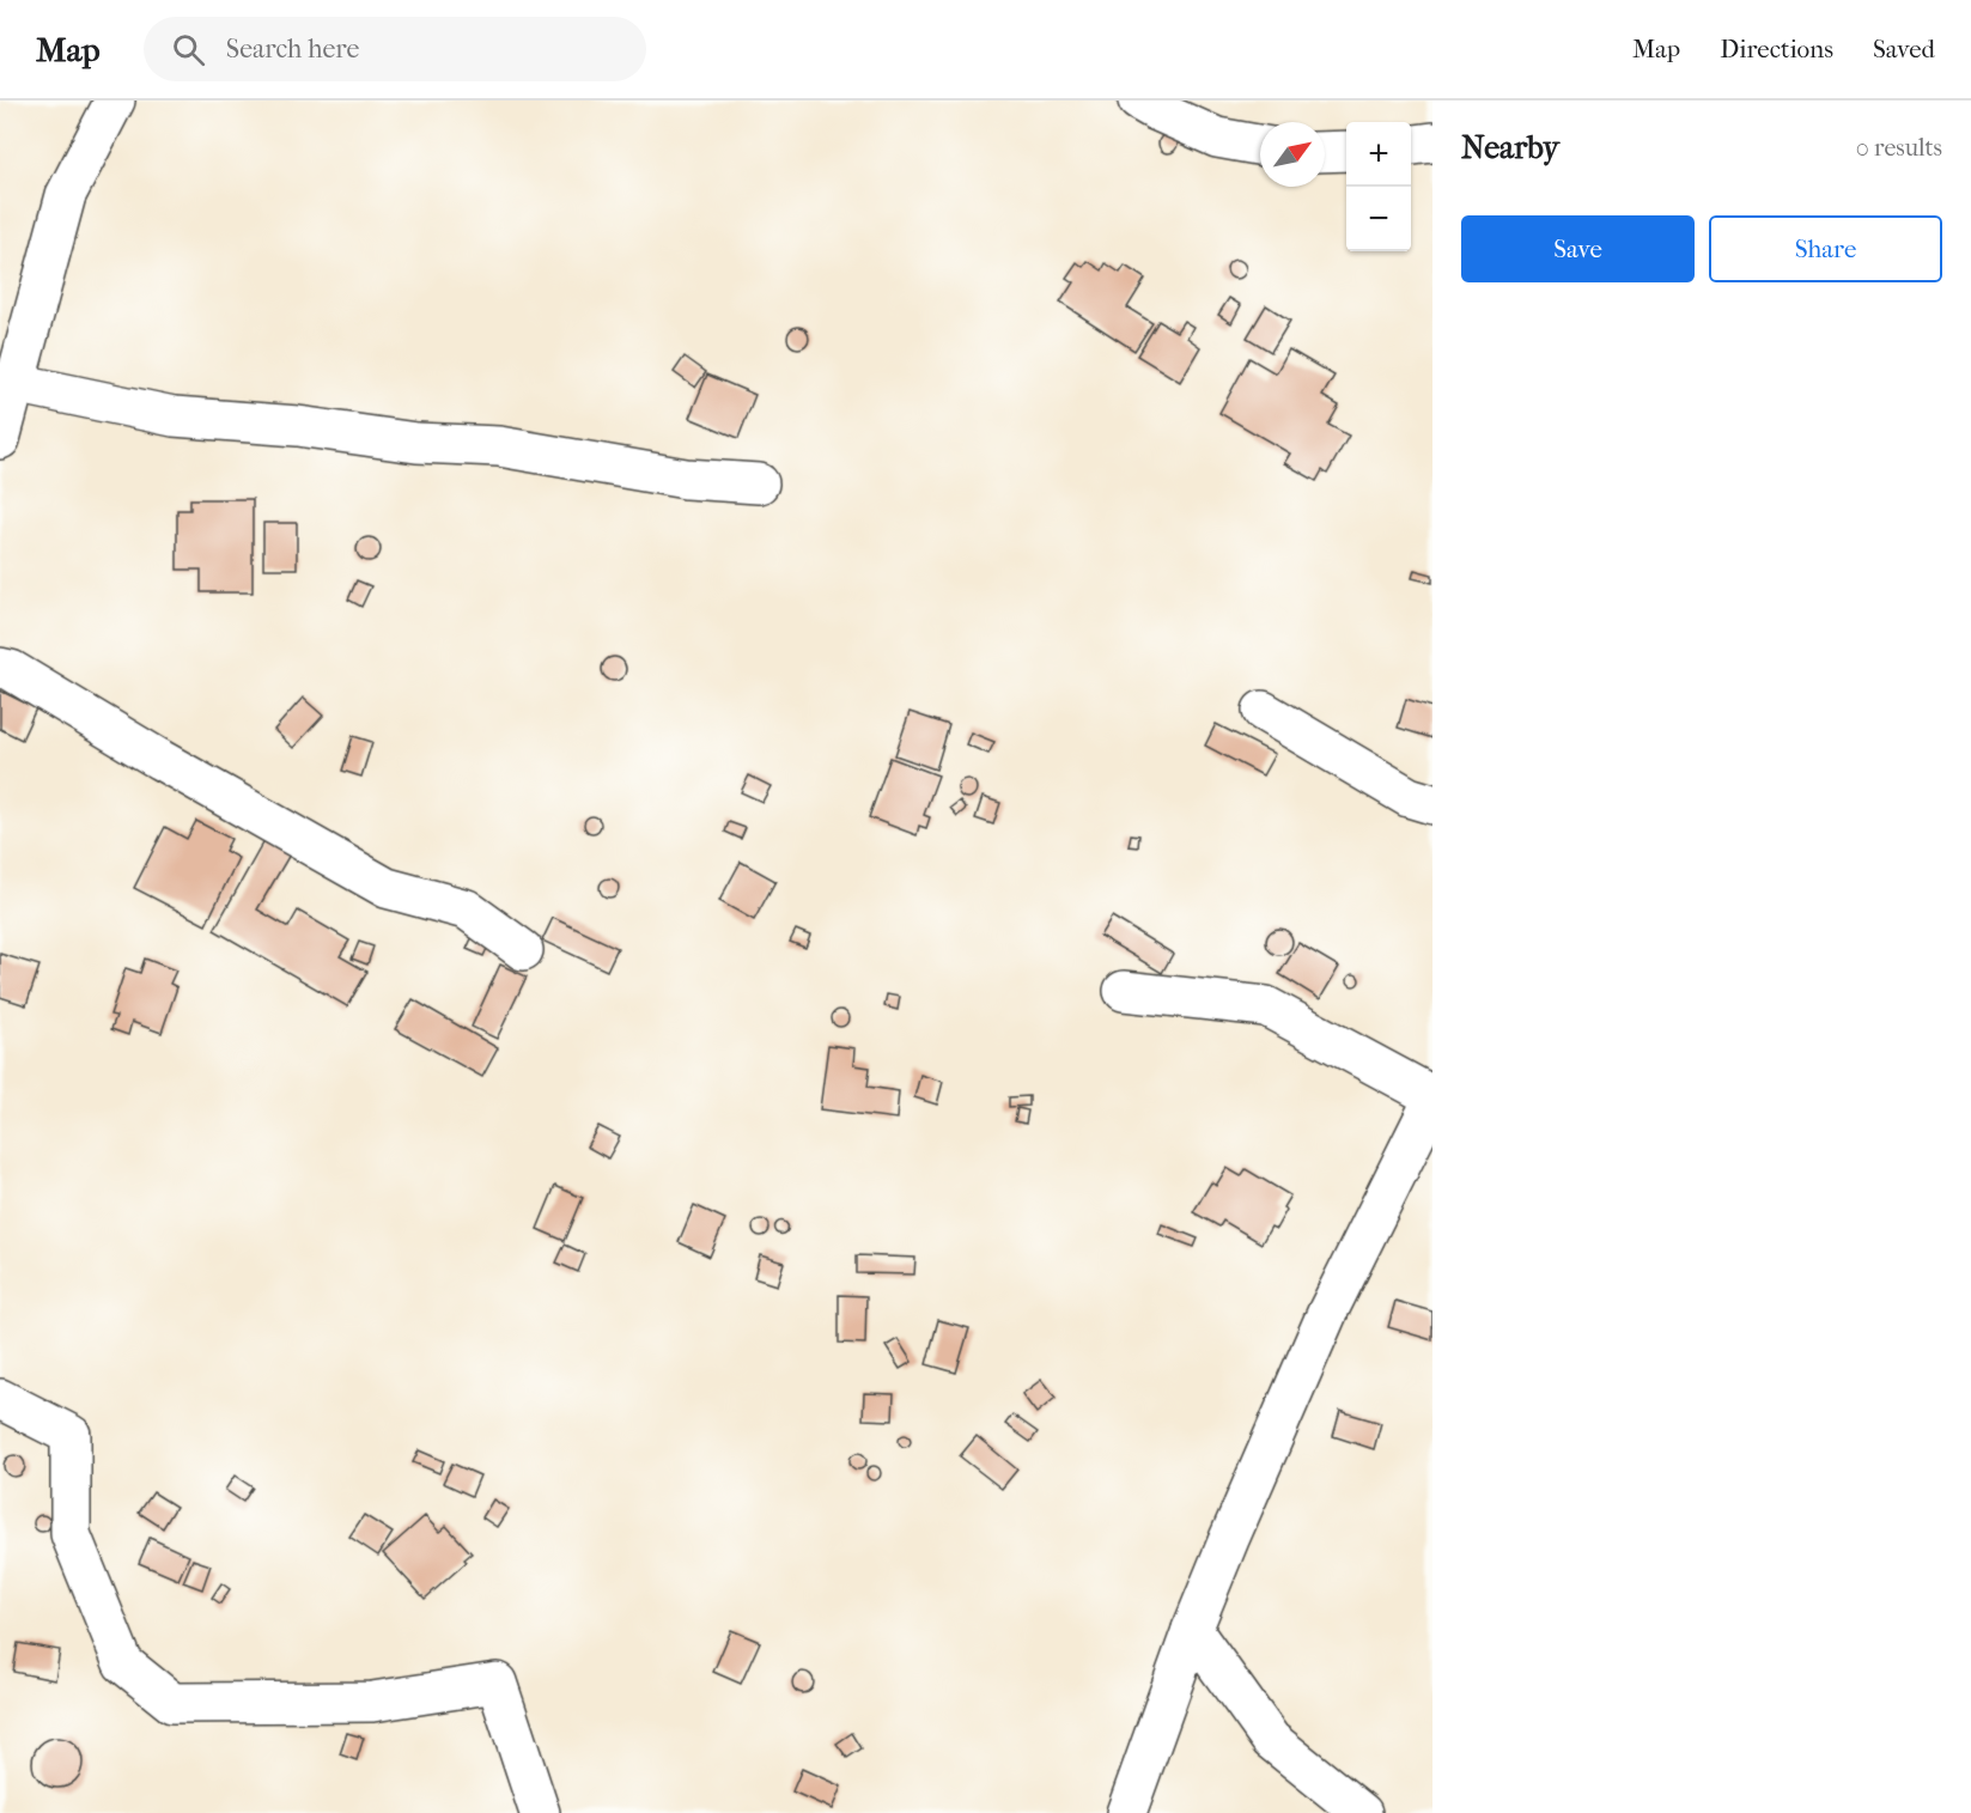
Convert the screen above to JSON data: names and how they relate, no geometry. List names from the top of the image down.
{
  "north": "top right",
  "page": {
    "header": "Map",
    "search": "Search here",
    "nav": ["Map", "Directions", "Saved"],
    "heading": ["Nearby", "0 results"],
    "map_buttons": ["+", "−"],
    "buttons": ["Save", "Share"]
  }
}
